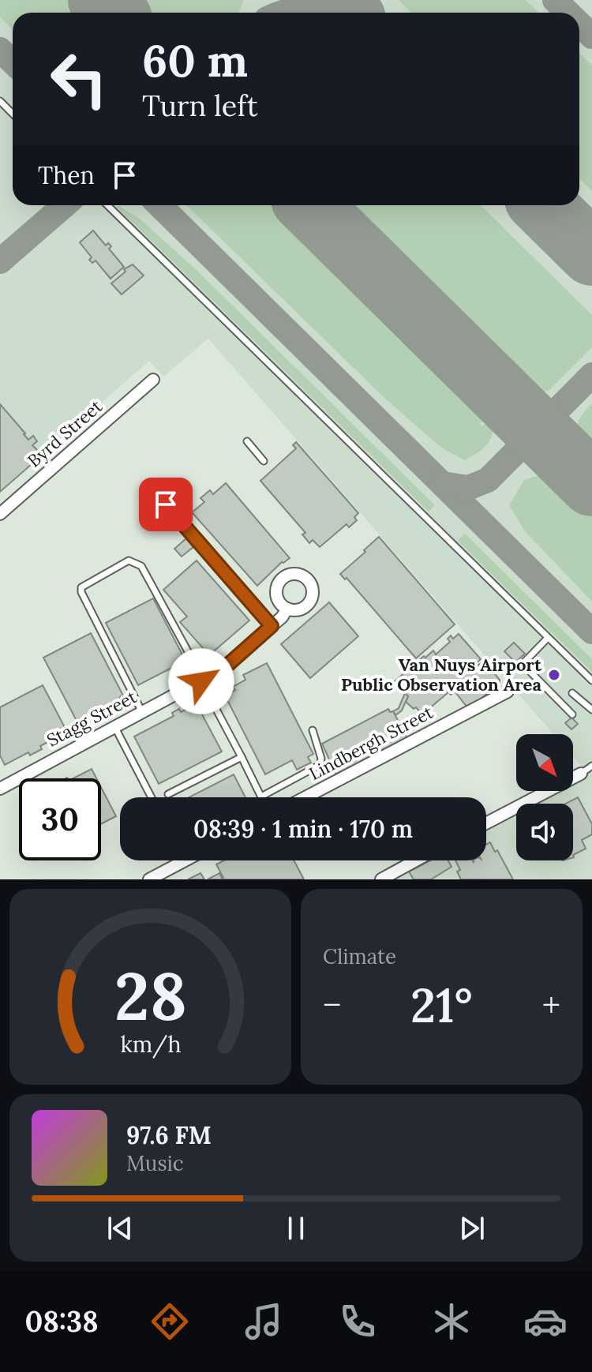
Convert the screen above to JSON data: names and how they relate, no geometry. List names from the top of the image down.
{
  "streets": {
    "street": ["Byrd Street", "Stagg Street", "Lindbergh Street"]
  },
  "places": ["Van Nuys Airport Public Observation Area"],
  "north": "bottom right",
  "page": {
    "turn": ["60 m", "Turn left"],
    "then": "Then",
    "limit": "30",
    "trip": "08:39 · 1 min · 170 m",
    "tile": "Climate",
    "heat": ["−", "21°", "+"],
    "song": ["97.6 FM", "Music"],
    "tabs": "08:38",
    "gauge": ["28", "km/h"]
  }
}
